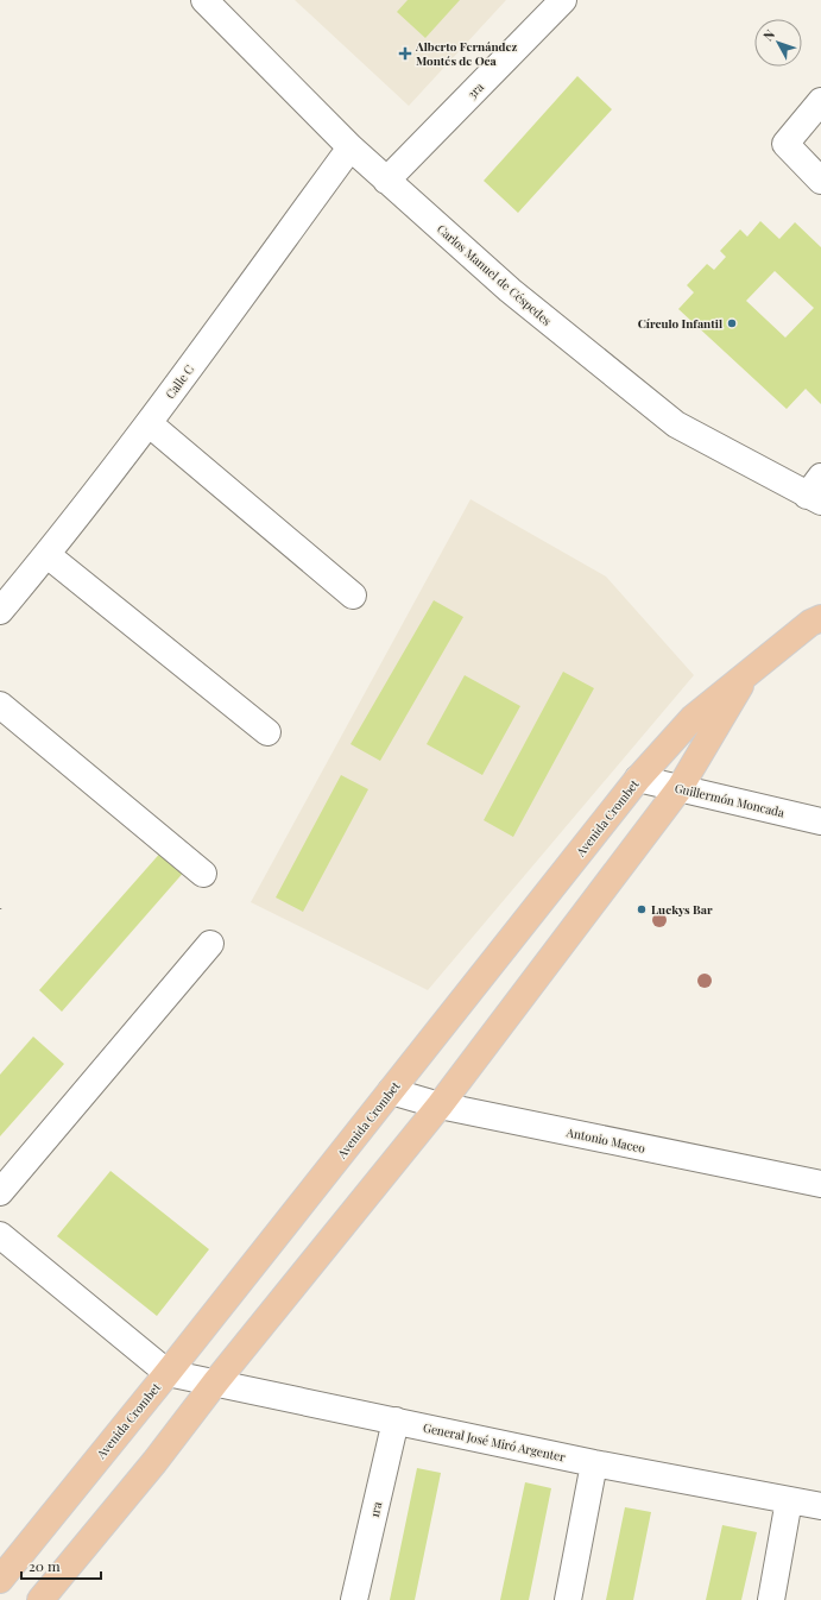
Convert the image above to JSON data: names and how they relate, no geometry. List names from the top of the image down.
{
  "streets": {
    "main road": ["Avenida Crombet"],
    "street": [
      "3ra",
      "Carlos Manuel de Céspedes",
      "Calle C",
      "Guillermón Moncada",
      "Antonio Maceo",
      "General José Miró Argenter",
      "1ra"
    ]
  },
  "crossings": [
    ["3ra", "Carlos Manuel de Céspedes"],
    ["Carlos Manuel de Céspedes", "Calle C"],
    ["Guillermón Moncada", "Avenida Crombet"],
    ["Avenida Crombet", "Antonio Maceo"],
    ["Avenida Crombet", "General José Miró Argenter"],
    ["General José Miró Argenter", "1ra"]
  ],
  "places": {
    "health": ["Alberto Fernández Montés de Oca"],
    "other": ["Círculo Infantil", "Luckys Bar"]
  },
  "scale_bar": "20 m",
  "north": "top left"
}
